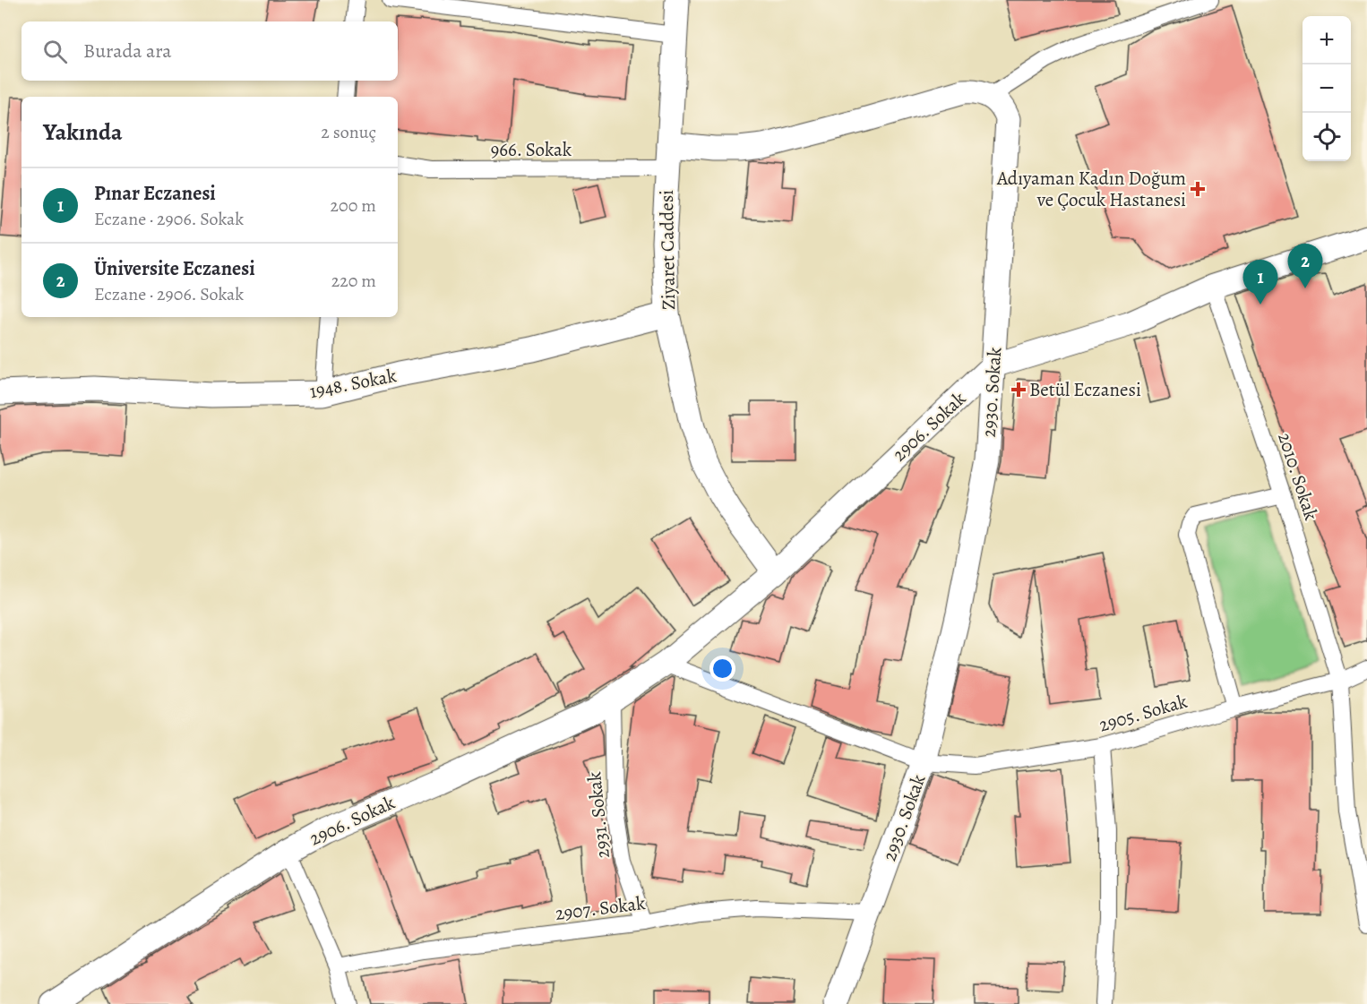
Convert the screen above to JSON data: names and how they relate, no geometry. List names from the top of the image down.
{
  "streets": {
    "street": [
      "966. Sokak",
      "Ziyaret Caddesi",
      "1948. Sokak",
      "2930. Sokak",
      "2906. Sokak",
      "2010. Sokak",
      "2905. Sokak",
      "2931. Sokak",
      "2907. Sokak"
    ]
  },
  "crossings": [
    ["966. Sokak", "Ziyaret Caddesi"],
    ["Ziyaret Caddesi", "1948. Sokak"],
    ["Ziyaret Caddesi", "2906. Sokak"],
    ["2930. Sokak", "2906. Sokak"],
    ["2930. Sokak", "2905. Sokak"],
    ["2930. Sokak", "2907. Sokak"],
    ["2906. Sokak", "2010. Sokak"],
    ["2906. Sokak", "2931. Sokak"],
    ["2010. Sokak", "2905. Sokak"],
    ["2931. Sokak", "2907. Sokak"]
  ],
  "places": {
    "health": ["Adıyaman Kadın Doğum ve Çocuk Hastanesi", "Betül Eczanesi"]
  },
  "page": {
    "map_buttons": ["+", "−"],
    "search": "Burada ara",
    "heading": ["Yakında", "2 sonuç"],
    "list": [
      {
        "mark": "1",
        "name": "Pınar Eczanesi",
        "note": "Eczane · 2906. Sokak",
        "value": "200 m"
      },
      {
        "mark": "2",
        "name": "Üniversite Eczanesi",
        "note": "Eczane · 2906. Sokak",
        "value": "220 m"
      }
    ],
    "pins": ["2", "1"]
  }
}
